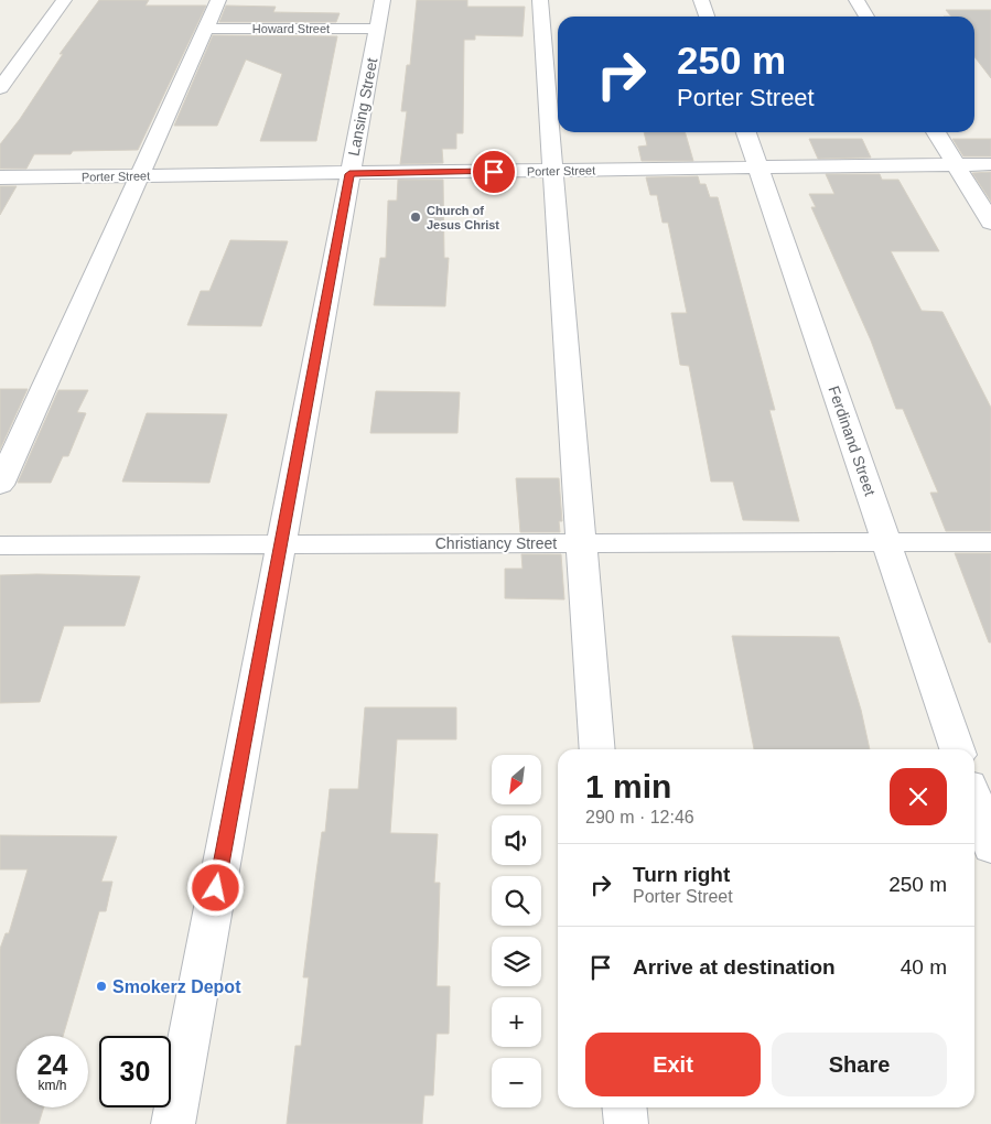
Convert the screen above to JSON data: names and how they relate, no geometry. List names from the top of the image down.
{
  "streets": {
    "street": [
      "Howard Street",
      "Lansing Street",
      "Porter Street",
      "Ferdinand Street",
      "Christiancy Street"
    ]
  },
  "crossings": [
    ["Howard Street", "Lansing Street"],
    ["Lansing Street", "Porter Street"],
    ["Lansing Street", "Christiancy Street"],
    ["Porter Street", "Ferdinand Street"],
    ["Ferdinand Street", "Christiancy Street"]
  ],
  "places": ["Church of Jesus Christ", "Smokerz Depot"],
  "north": "bottom left",
  "page": {
    "turn": ["250 m", "Porter Street"],
    "heading": ["1 min", "290 m · 12:46"],
    "map_buttons": ["+", "−"],
    "list": [
      {
        "name": "Turn right",
        "note": "Porter Street",
        "value": "250 m"
      },
      {
        "name": "Arrive at destination",
        "value": "40 m"
      }
    ],
    "buttons": ["Exit", "Share"],
    "speed": "24 km/h",
    "limit": "30"
  }
}
